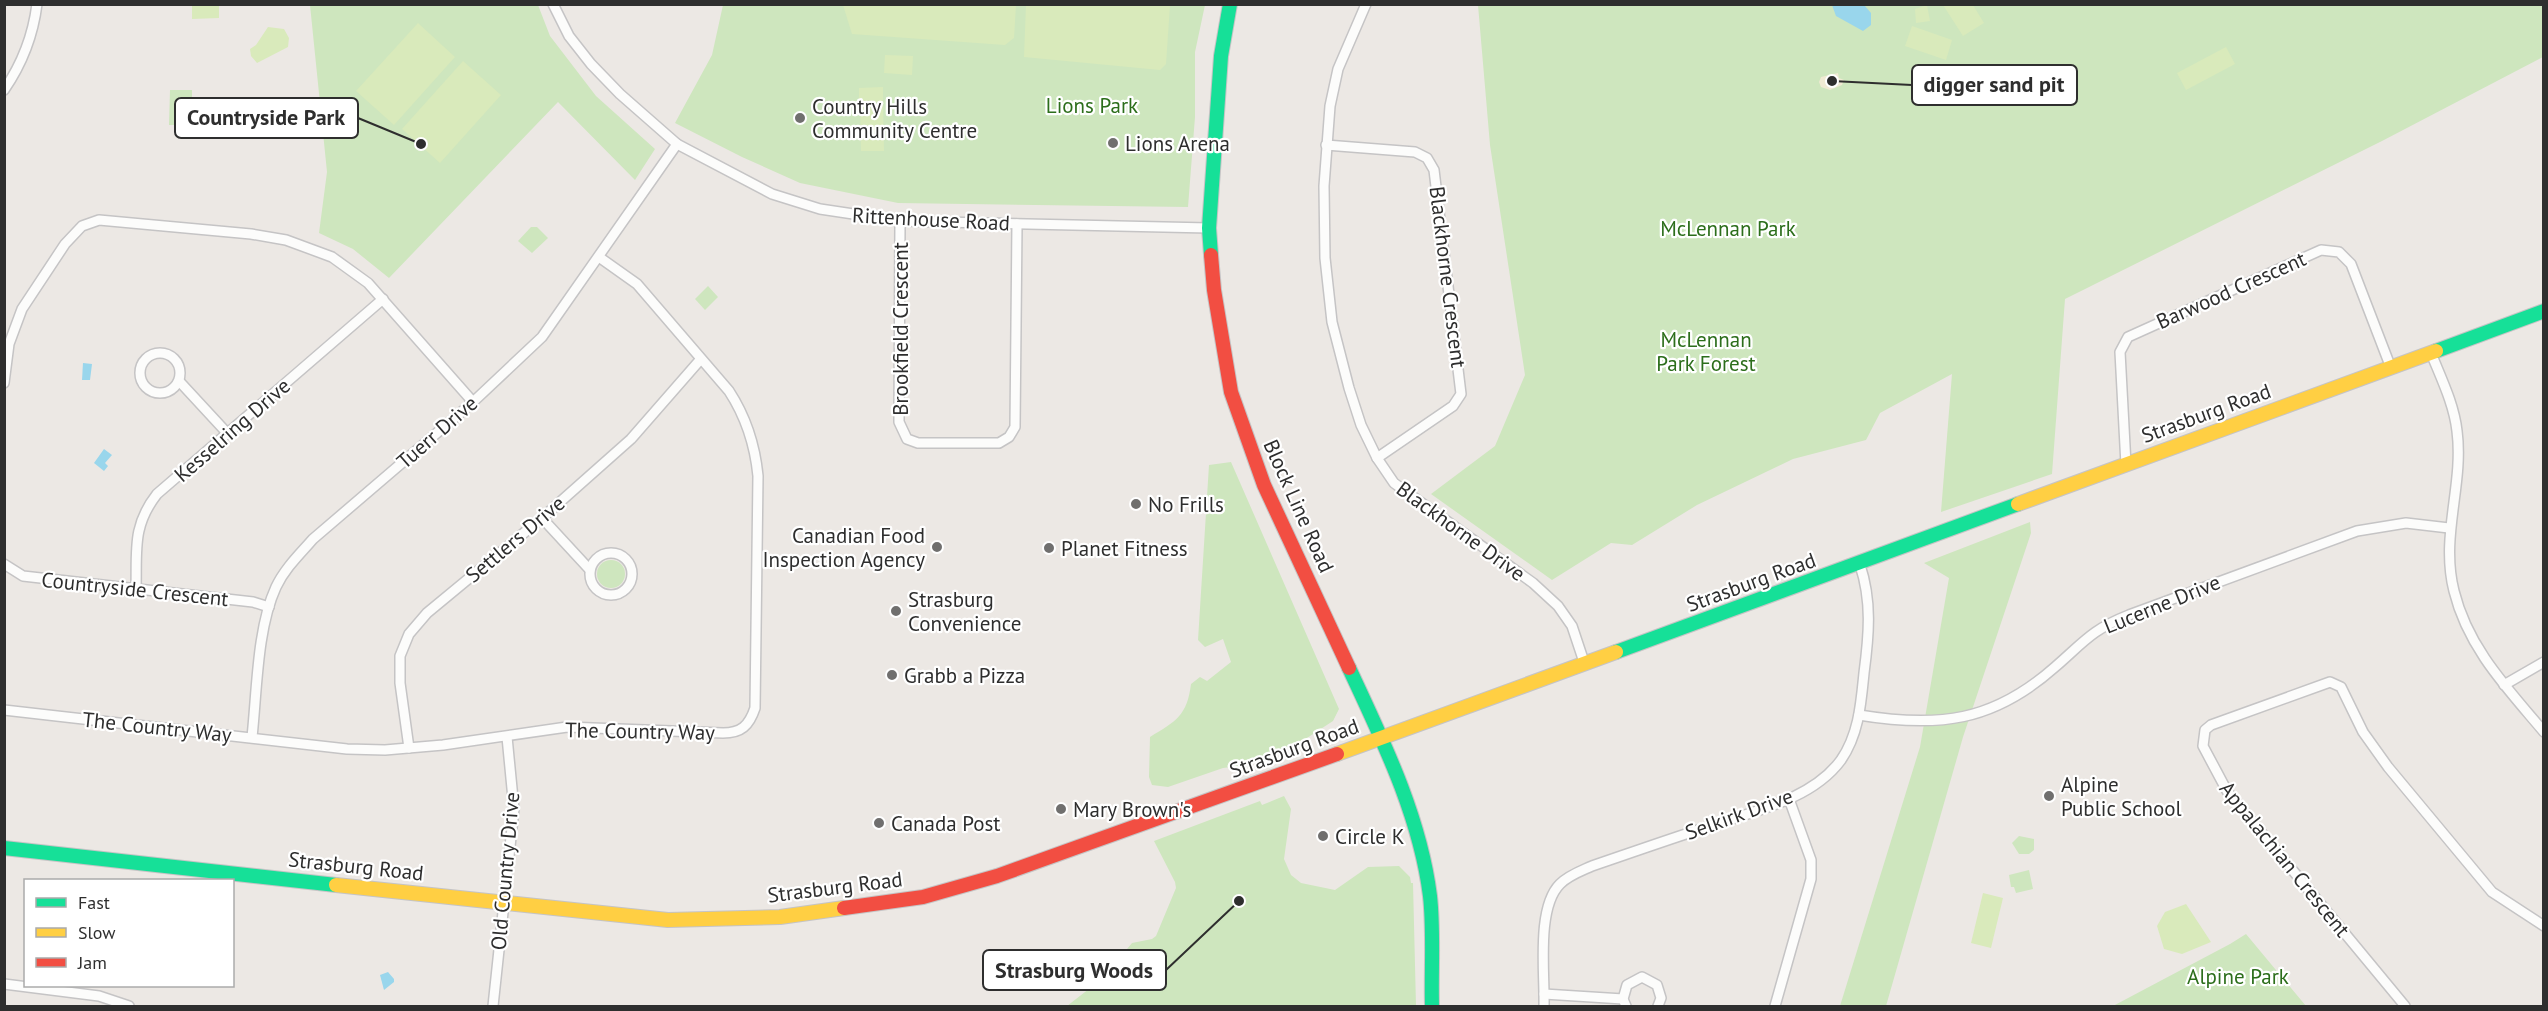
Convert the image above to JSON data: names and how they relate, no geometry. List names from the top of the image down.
{
  "streets": {
    "street": [
      "Rittenhouse Road",
      "Blackhorne Crescent",
      "Barwood Crescent",
      "Brookfield Crescent",
      "Strasburg Road",
      "Kesselring Drive",
      "Tuerr Drive",
      "Block Line Road",
      "Blackhorne Drive",
      "Settlers Drive",
      "Countryside Crescent",
      "Lucerne Drive",
      "The Country Way",
      "Selkirk Drive",
      "Appalachian Crescent",
      "Old Country Drive"
    ]
  },
  "crossings": [
    ["Rittenhouse Road", "Brookfield Crescent"],
    ["Rittenhouse Road", "Tuerr Drive"],
    ["Rittenhouse Road", "Block Line Road"],
    ["Blackhorne Crescent", "Blackhorne Drive"],
    ["Barwood Crescent", "Strasburg Road"],
    ["Strasburg Road", "Block Line Road"],
    ["Strasburg Road", "Blackhorne Drive"],
    ["Strasburg Road", "Selkirk Drive"],
    ["Strasburg Road", "Old Country Drive"],
    ["Kesselring Drive", "Countryside Crescent"],
    ["Tuerr Drive", "Countryside Crescent"],
    ["Tuerr Drive", "The Country Way"],
    ["Settlers Drive", "The Country Way"],
    ["Lucerne Drive", "Selkirk Drive"],
    ["The Country Way", "Old Country Drive"]
  ],
  "parks": [
    "Lions Park",
    "McLennan Park",
    "McLennan Park Forest",
    "Alpine Park"
  ],
  "places": [
    "digger sand pit",
    "Country Hills Community Centre",
    "Lions Arena",
    "Countryside Park",
    "No Frills",
    "Canadian Food Inspection Agency",
    "Planet Fitness",
    "Strasburg Convenience",
    "Grabb a Pizza",
    "Alpine Public School",
    "Mary Brown's",
    "Canada Post",
    "Circle K",
    "Strasburg Woods"
  ],
  "legend": ["Fast", "Slow", "Jam"]
}
